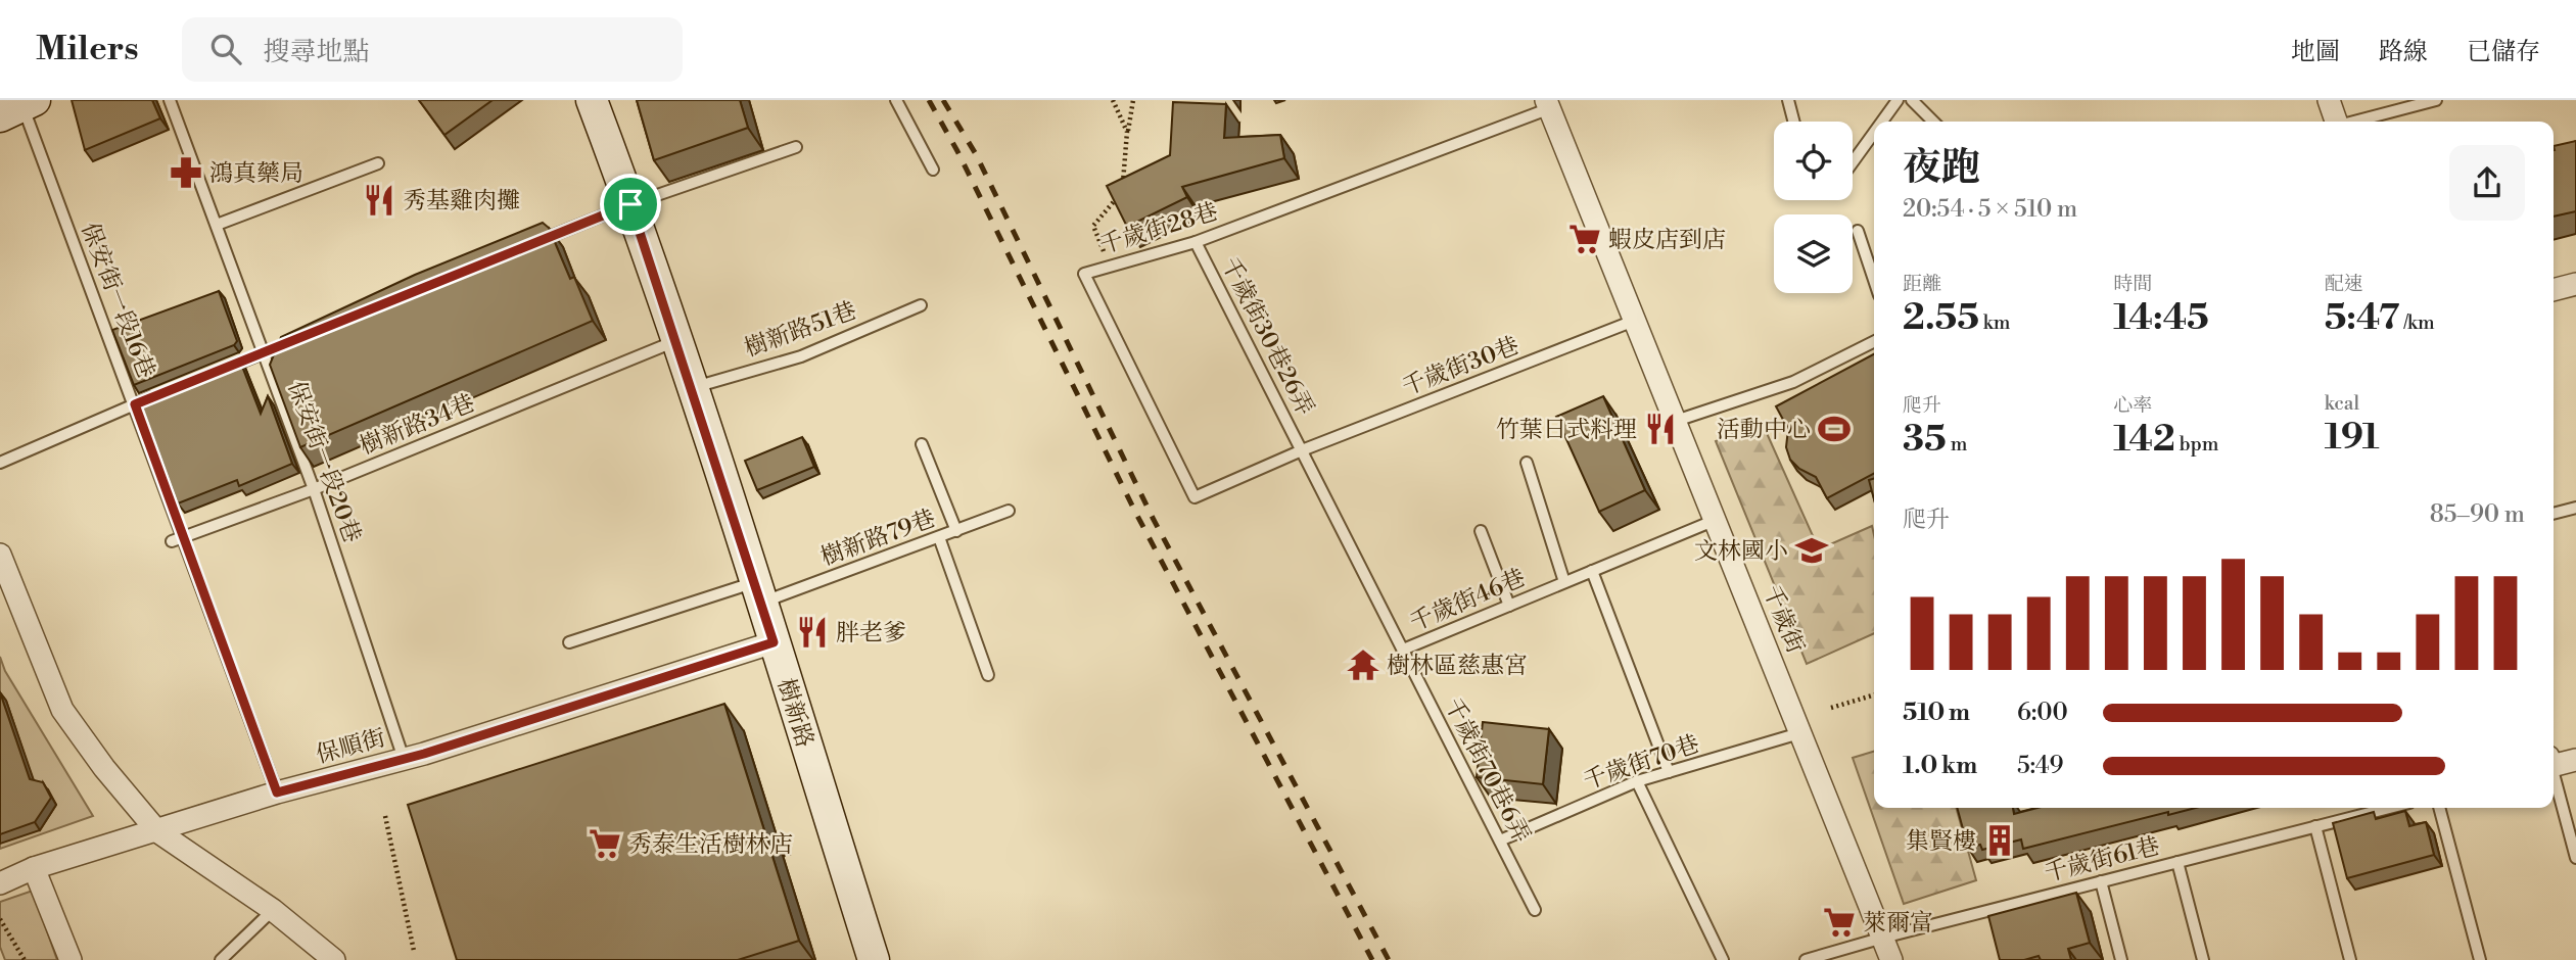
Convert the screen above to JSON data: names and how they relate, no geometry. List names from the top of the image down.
{
  "streets": {
    "main road": ["樹新路"],
    "street": ["千歲街", "保順街"],
    "lane": [
      "千歲街28巷",
      "保安街一段16巷",
      "樹新路51巷",
      "千歲街30巷26弄",
      "千歲街30巷",
      "樹新路34巷",
      "保安街一段20巷",
      "樹新路79巷",
      "千歲街46巷",
      "千歲街70巷",
      "千歲街70巷6弄",
      "千歲街61巷"
    ]
  },
  "crossings": [
    ["千歲街28巷", "千歲街30巷26弄"],
    ["千歲街28巷", "千歲街30巷"],
    ["千歲街28巷", "千歲街46巷"],
    ["千歲街28巷", "千歲街"],
    ["保安街一段16巷", "樹新路34巷"],
    ["保安街一段16巷", "保順街"],
    ["樹新路51巷", "樹新路"],
    ["千歲街30巷26弄", "千歲街30巷"],
    ["千歲街30巷26弄", "千歲街46巷"],
    ["千歲街30巷", "千歲街46巷"],
    ["千歲街30巷", "千歲街"],
    ["樹新路34巷", "保安街一段20巷"],
    ["樹新路34巷", "樹新路"],
    ["保安街一段20巷", "保順街"],
    ["樹新路79巷", "樹新路"],
    ["千歲街46巷", "千歲街"],
    ["千歲街46巷", "千歲街70巷6弄"],
    ["千歲街", "千歲街70巷"],
    ["千歲街", "千歲街61巷"],
    ["樹新路", "保順街"],
    ["千歲街70巷", "千歲街70巷6弄"]
  ],
  "places": {
    "pharmacy": ["鴻真藥局"],
    "restaurant": ["秀基雞肉攤", "竹葉日式料理", "胖老爹"],
    "supermarket": ["蝦皮店到店", "秀泰生活樹林店", "萊爾富"],
    "sports": ["活動中心"],
    "school or university": ["文林國小"],
    "temple": ["樹林區慈惠宮"],
    "building": ["集賢樓"]
  },
  "page": {
    "header": "Milers",
    "search": "搜尋地點",
    "nav": ["地圖", "路線", "已儲存"],
    "heading": ["夜跑", "20:54 · 5 × 510 m"],
    "stats": [
      ["距離", "2.55 km"],
      ["時間", "14:45"],
      ["配速", "5:47 /km"],
      ["爬升", "35 m"],
      ["心率", "142 bpm"],
      ["kcal", "191"]
    ],
    "chart": ["爬升", "85–90 m"],
    "list": [
      {
        "name": "510 m",
        "note": "6:00"
      },
      {
        "name": "1.0 km",
        "note": "5:49"
      }
    ]
  }
}
